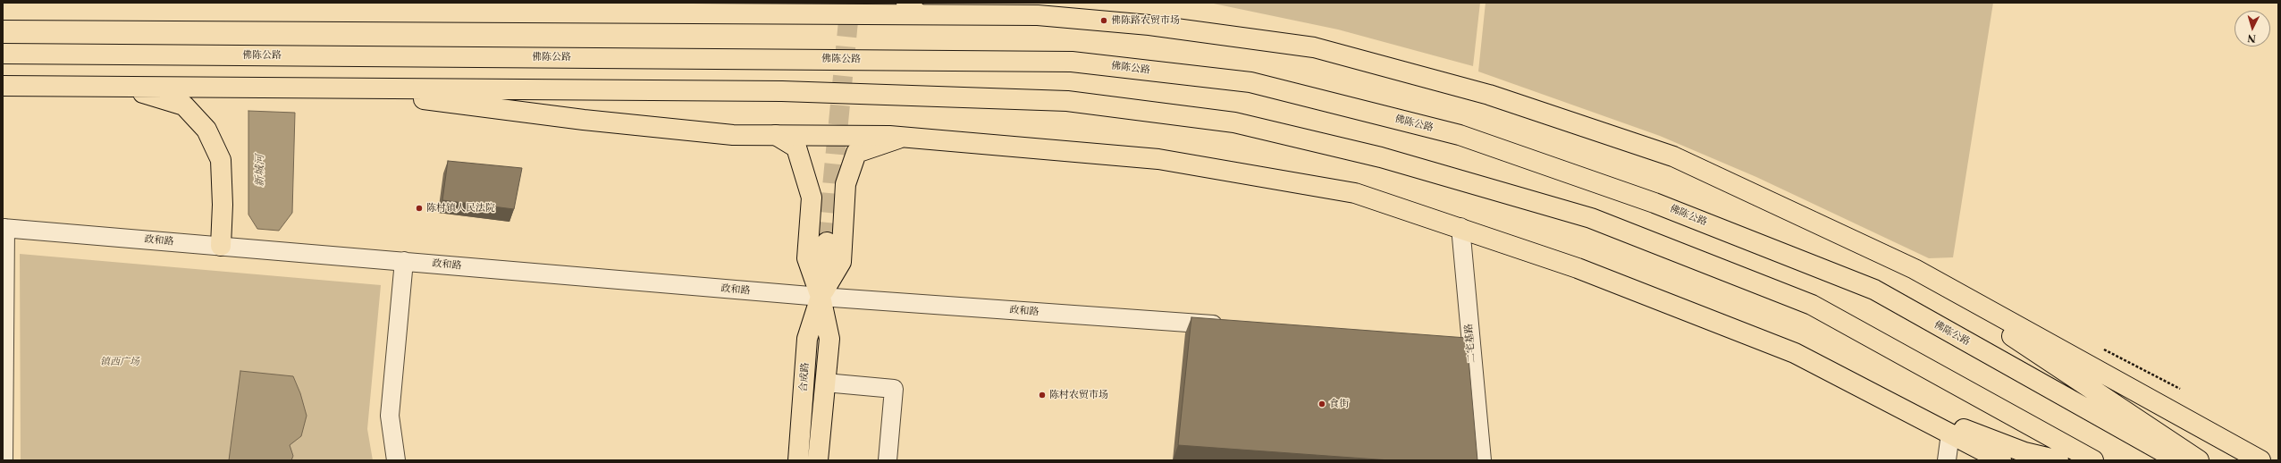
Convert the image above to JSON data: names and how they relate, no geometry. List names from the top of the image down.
{
  "streets": {
    "main road": ["佛陈公路", "合成路"],
    "street": ["政和路", "二宅基路"]
  },
  "crossings": [
    ["政和路", "合成路"]
  ],
  "water": ["新城河"],
  "parks": ["镇西广场"],
  "places": [
    "佛陈路农贸市场",
    "陈村镇人民法院",
    "陈村农贸市场",
    "食街"
  ],
  "north": "bottom"
}
